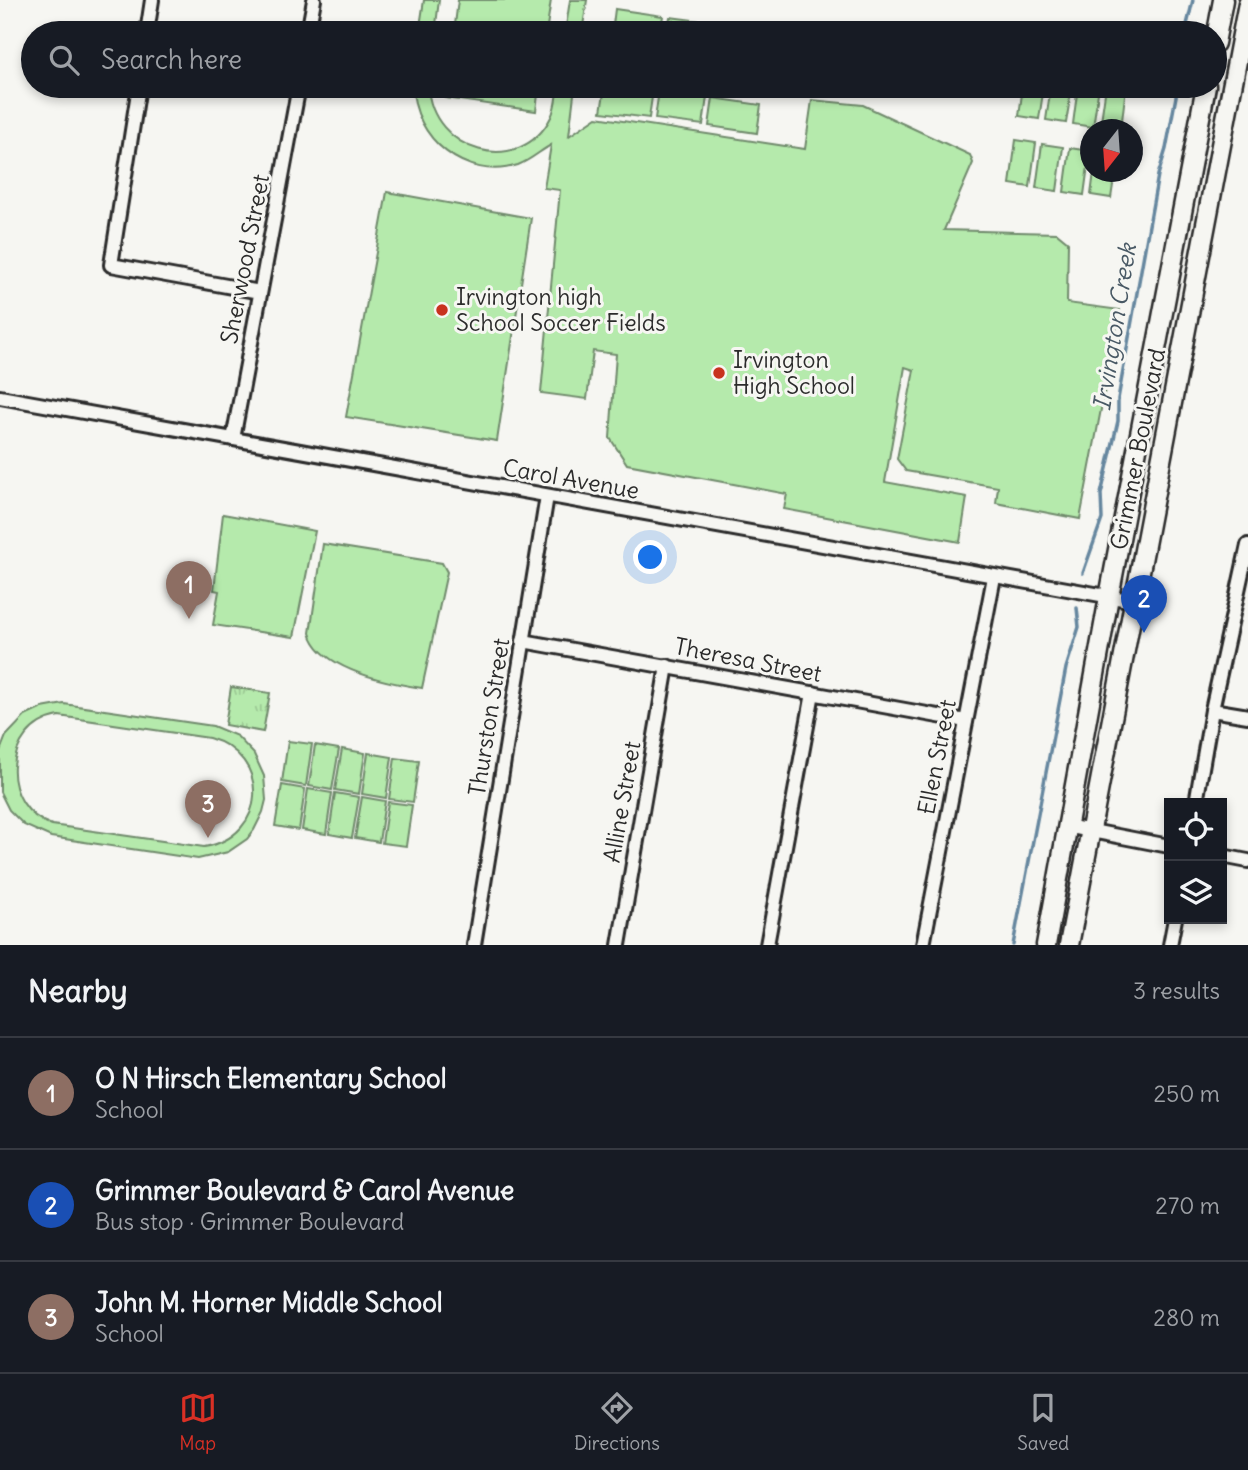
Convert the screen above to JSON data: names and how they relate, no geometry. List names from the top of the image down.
{
  "streets": {
    "main road": ["Grimmer Boulevard"],
    "street": [
      "Sherwood Street",
      "Carol Avenue",
      "Theresa Street",
      "Thurston Street",
      "Ellen Street",
      "Alline Street"
    ]
  },
  "crossings": [
    ["Sherwood Street", "Carol Avenue"],
    ["Grimmer Boulevard", "Carol Avenue"],
    ["Carol Avenue", "Thurston Street"],
    ["Carol Avenue", "Ellen Street"],
    ["Theresa Street", "Thurston Street"],
    ["Theresa Street", "Ellen Street"],
    ["Theresa Street", "Alline Street"]
  ],
  "water": ["Irvington Creek"],
  "places": ["Irvington high School Soccer Fields", "Irvington High School"],
  "north": "bottom",
  "page": {
    "search": "Search here",
    "pins": ["1", "2", "3"],
    "heading": ["Nearby", "3 results"],
    "list": [
      {
        "mark": "1",
        "name": "O N Hirsch Elementary School",
        "note": "School",
        "value": "250 m"
      },
      {
        "mark": "2",
        "name": "Grimmer Boulevard & Carol Avenue",
        "note": "Bus stop · Grimmer Boulevard",
        "value": "270 m"
      },
      {
        "mark": "3",
        "name": "John M. Horner Middle School",
        "note": "School",
        "value": "280 m"
      }
    ],
    "nav": ["Map", "Directions", "Saved"]
  }
}
